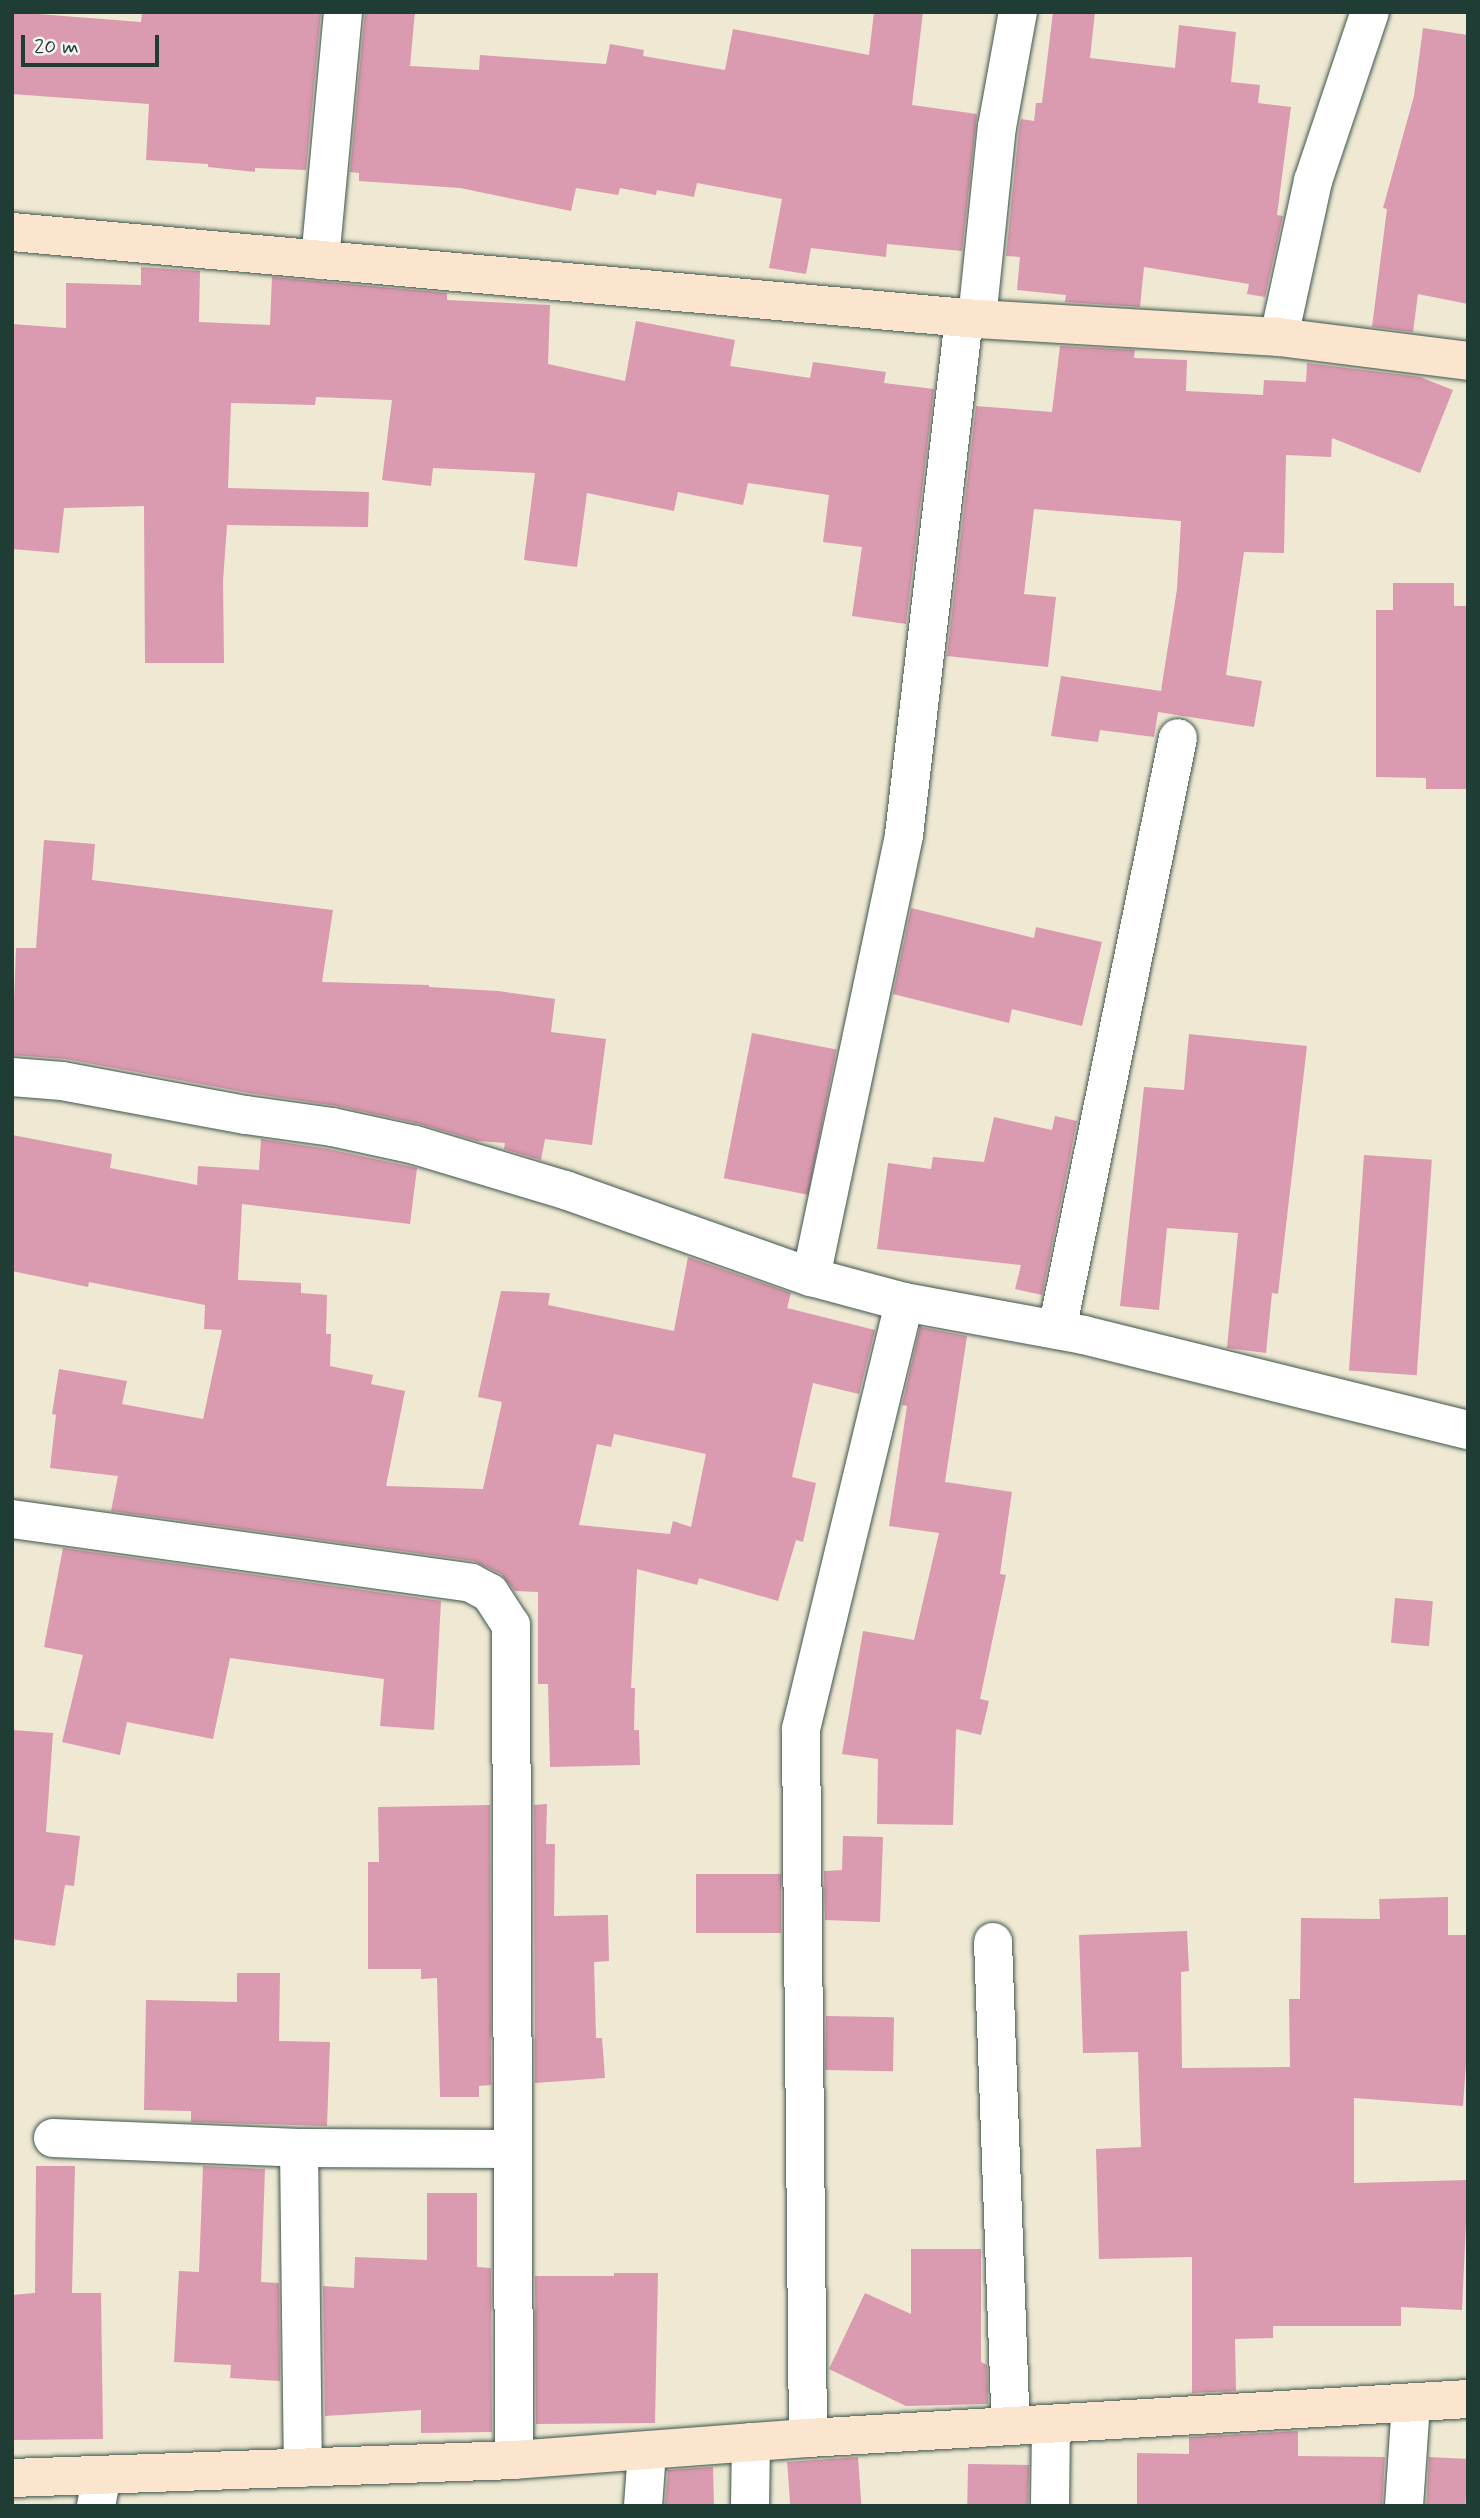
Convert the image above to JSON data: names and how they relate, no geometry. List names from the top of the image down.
{
  "scale_bar": "20 m"
}
